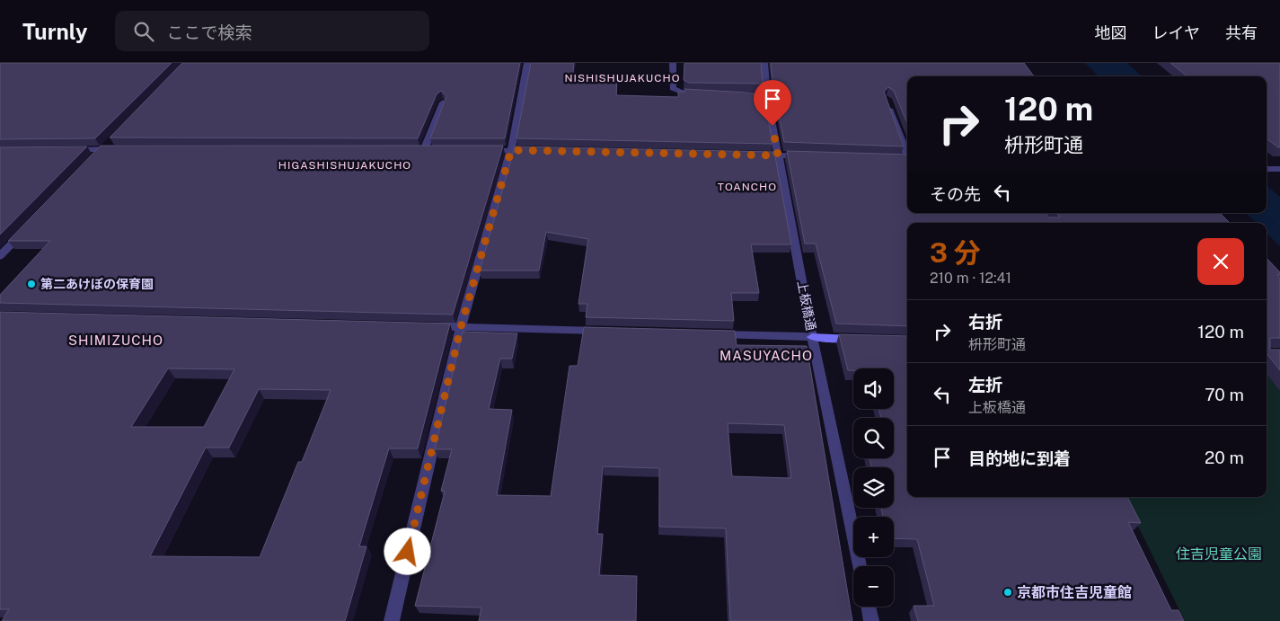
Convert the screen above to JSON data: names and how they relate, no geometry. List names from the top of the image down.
{
  "streets": {
    "street": ["上板橋通"]
  },
  "districts": [
    "NISHISHUJAKUCHO",
    "HIGASHISHUJAKUCHO",
    "TOANCHO",
    "SHIMIZUCHO",
    "MASUYACHO"
  ],
  "parks": ["住吉児童公園"],
  "places": ["第二あけぼの保育園", "京都市住吉児童館"],
  "page": {
    "header": "Turnly",
    "search": "ここで検索",
    "nav": ["地図", "レイヤ", "共有"],
    "turn": ["120 m", "枡形町通"],
    "then": "その先",
    "heading": ["3 分", "210 m · 12:41"],
    "list": [
      {
        "name": "右折",
        "note": "枡形町通",
        "value": "120 m"
      },
      {
        "name": "左折",
        "note": "上板橋通",
        "value": "70 m"
      },
      {
        "name": "目的地に到着",
        "value": "20 m"
      }
    ],
    "map_buttons": ["+", "−"]
  }
}
